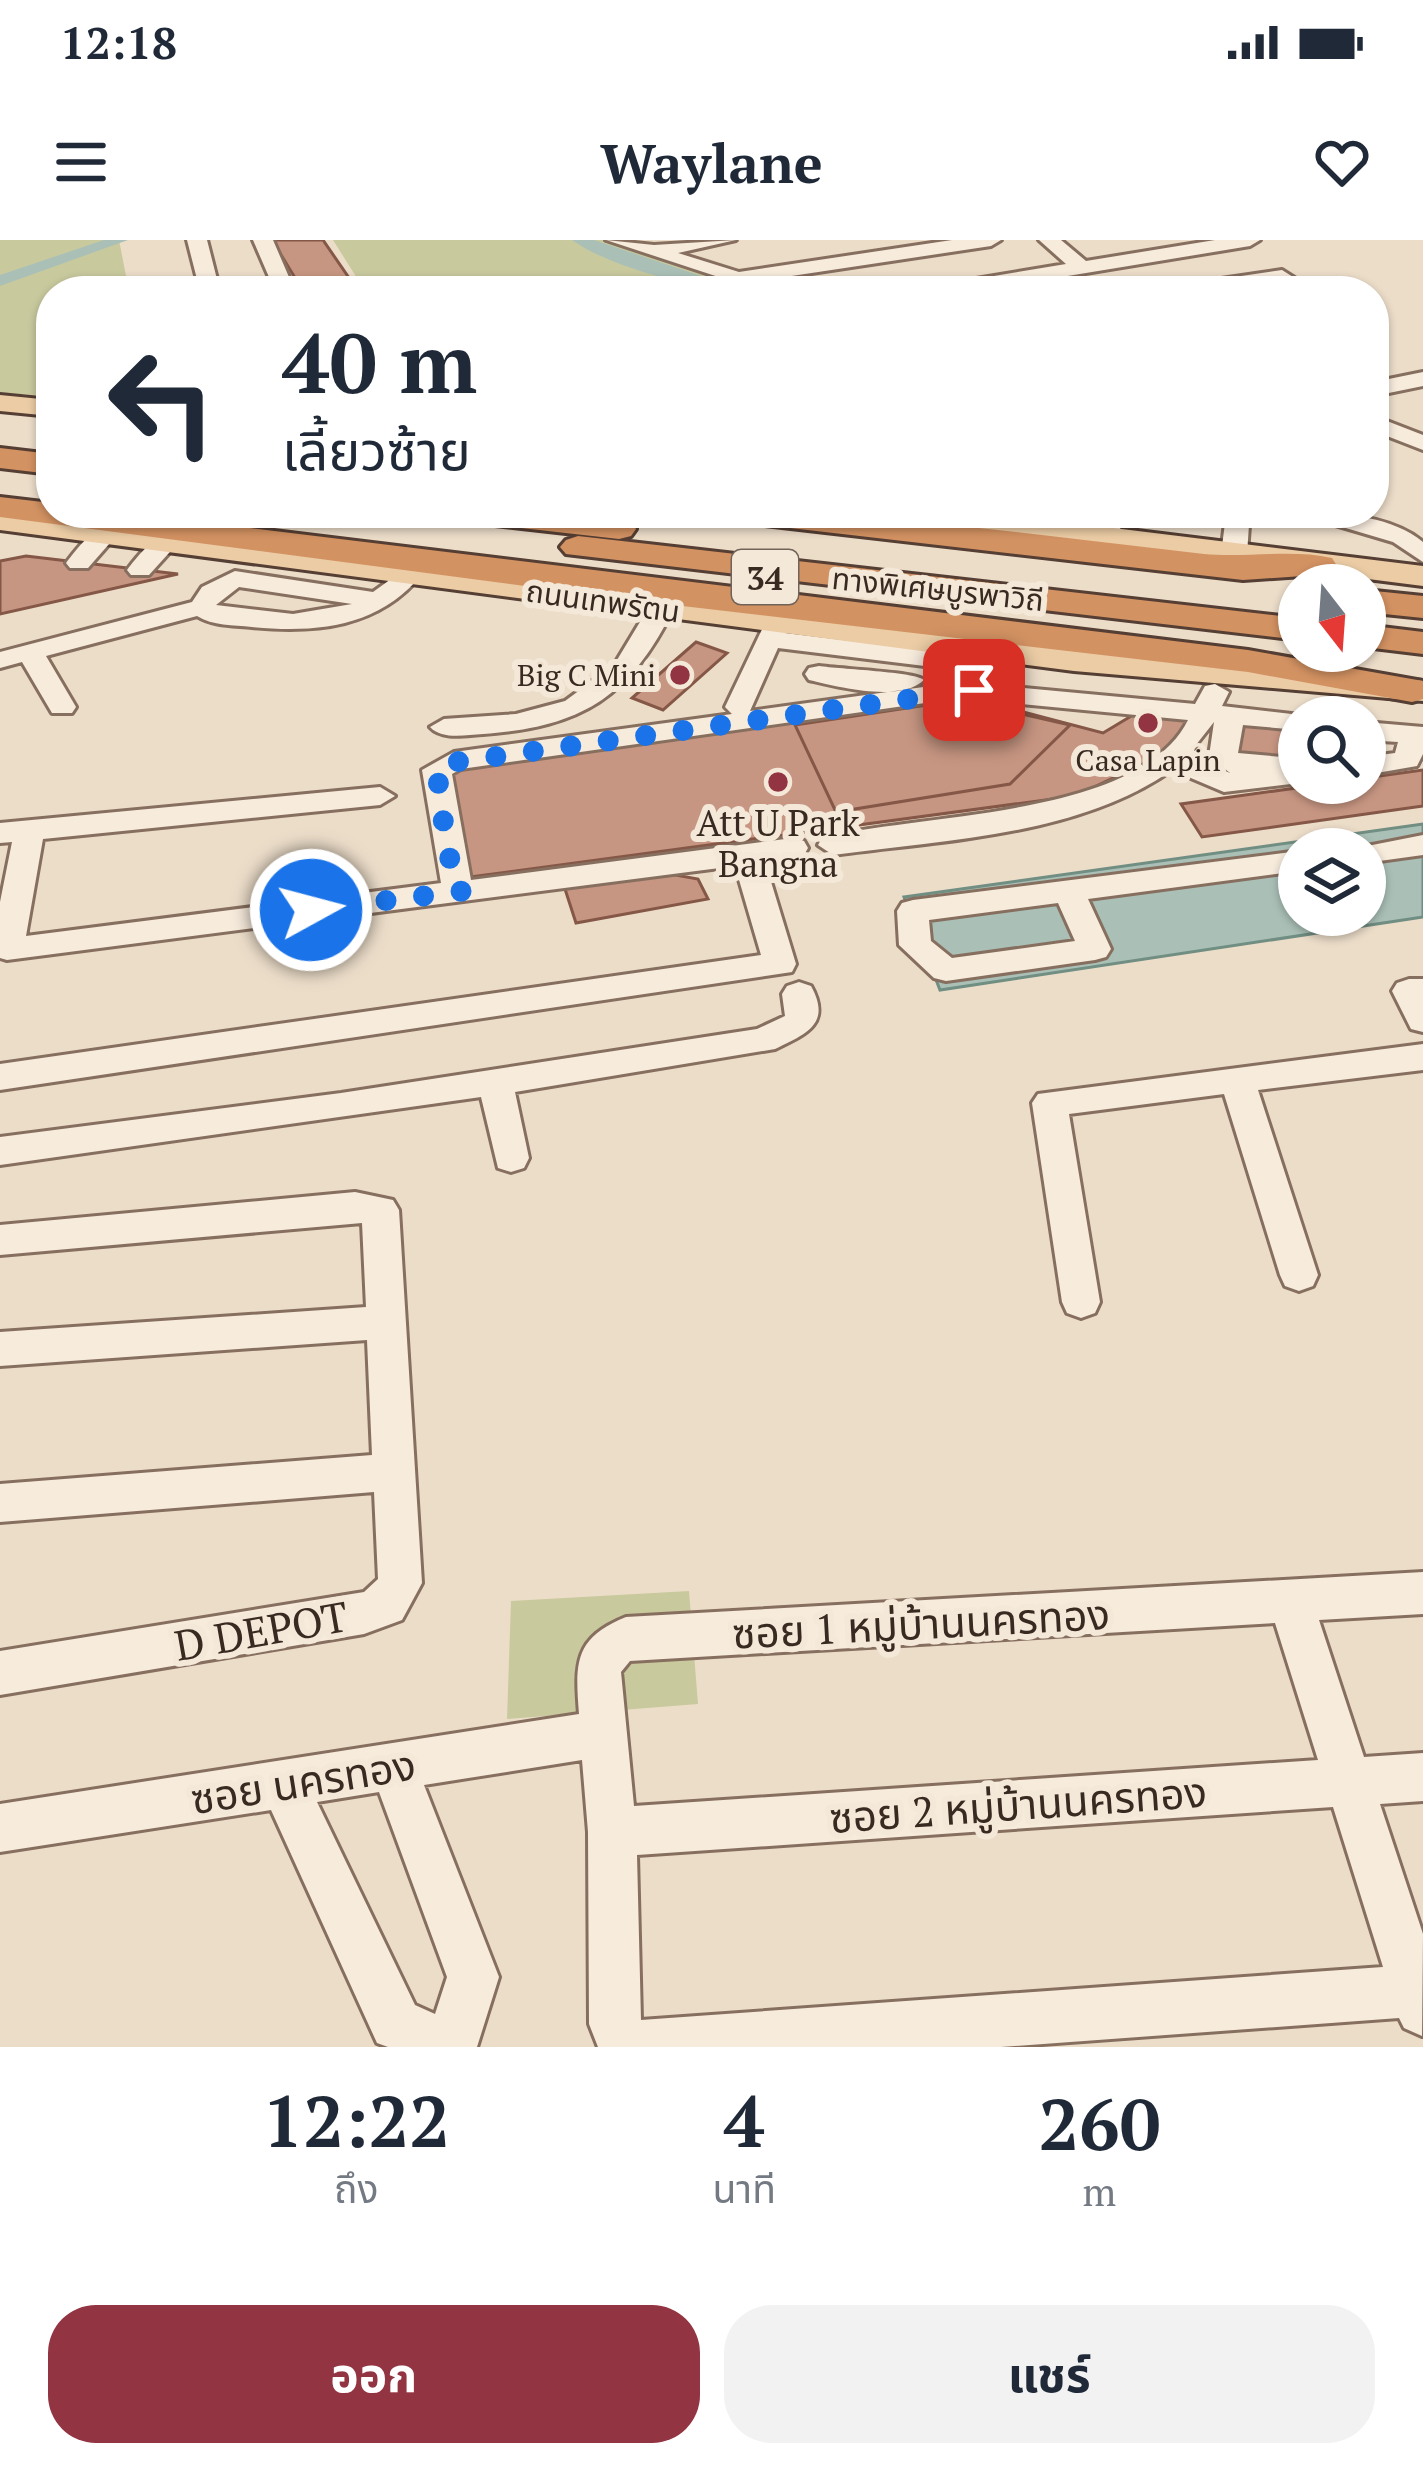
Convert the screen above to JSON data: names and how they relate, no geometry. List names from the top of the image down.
{
  "streets": {
    "highway": ["34", "ทางพิเศษบูรพาวิถี", "ถนนเทพรัตน"],
    "street": [
      "ซอย 1 หมู่บ้านนครทอง",
      "D DEPOT",
      "ซอย นครทอง",
      "ซอย 2 หมู่บ้านนครทอง"
    ]
  },
  "crossings": [
    ["ซอย 1 หมู่บ้านนครทอง", "ซอย นครทอง"],
    ["ซอย 1 หมู่บ้านนครทอง", "ซอย 2 หมู่บ้านนครทอง"]
  ],
  "places": ["Big C Mini", "Casa Lapin", "Att U Park Bangna"],
  "north": "bottom",
  "page": {
    "status": "12:18",
    "header": "Waylane",
    "turn": ["40 m", "เลี้ยวซ้าย"],
    "eta": [
      "12:22",
      "ถึง",
      "4",
      "นาที",
      "260",
      "m"
    ],
    "buttons": ["ออก", "แชร์"]
  }
}
